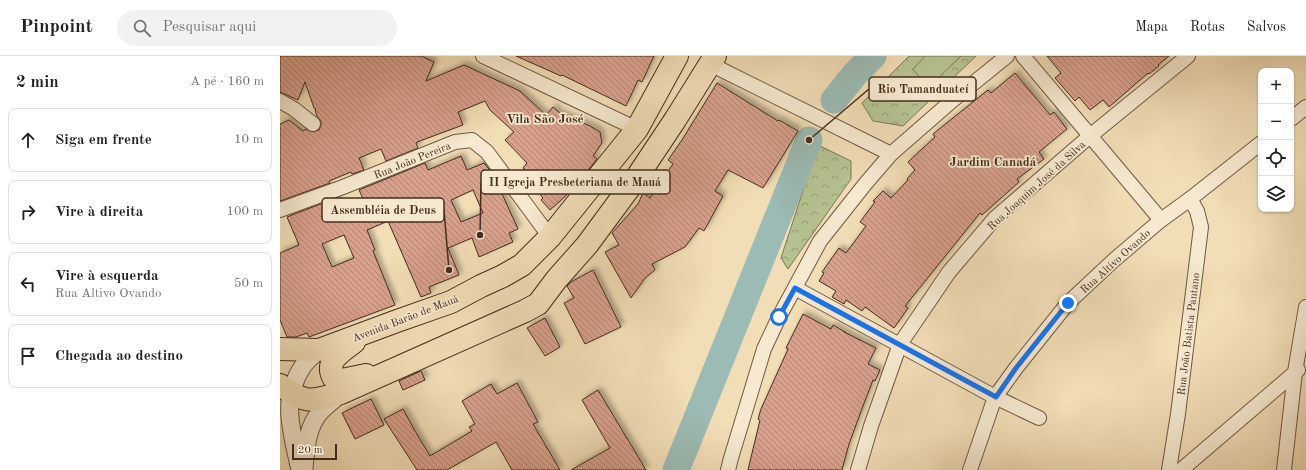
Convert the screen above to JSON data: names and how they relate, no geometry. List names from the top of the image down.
{
  "streets": {
    "main road": ["Avenida Barão de Mauá"],
    "street": [
      "Rua João Pereira",
      "Rua Joaquim José da Silva",
      "Rua Altivo Ovando",
      "Rua João Batista Pantano"
    ]
  },
  "crossings": [
    ["Rua João Pereira", "Avenida Barão de Mauá"],
    ["Rua Altivo Ovando", "Rua João Batista Pantano"]
  ],
  "districts": ["Vila São José", "Jardim Canadá"],
  "places": ["Rio Tamanduateí", "II Igreja Presbeteriana de Mauá", "Assembléia de Deus"],
  "scale_bar": "20 m",
  "page": {
    "header": "Pinpoint",
    "search": "Pesquisar aqui",
    "nav": ["Mapa", "Rotas", "Salvos"],
    "heading": ["2 min", "A pé · 160 m"],
    "map_buttons": ["+", "−"],
    "list": [
      ["Siga em frente", "10 m"],
      ["Vire à direita", "100 m"],
      ["Vire à esquerda", "Rua Altivo Ovando", "50 m"],
      "Chegada ao destino"
    ],
    "scale": "20 m"
  }
}
